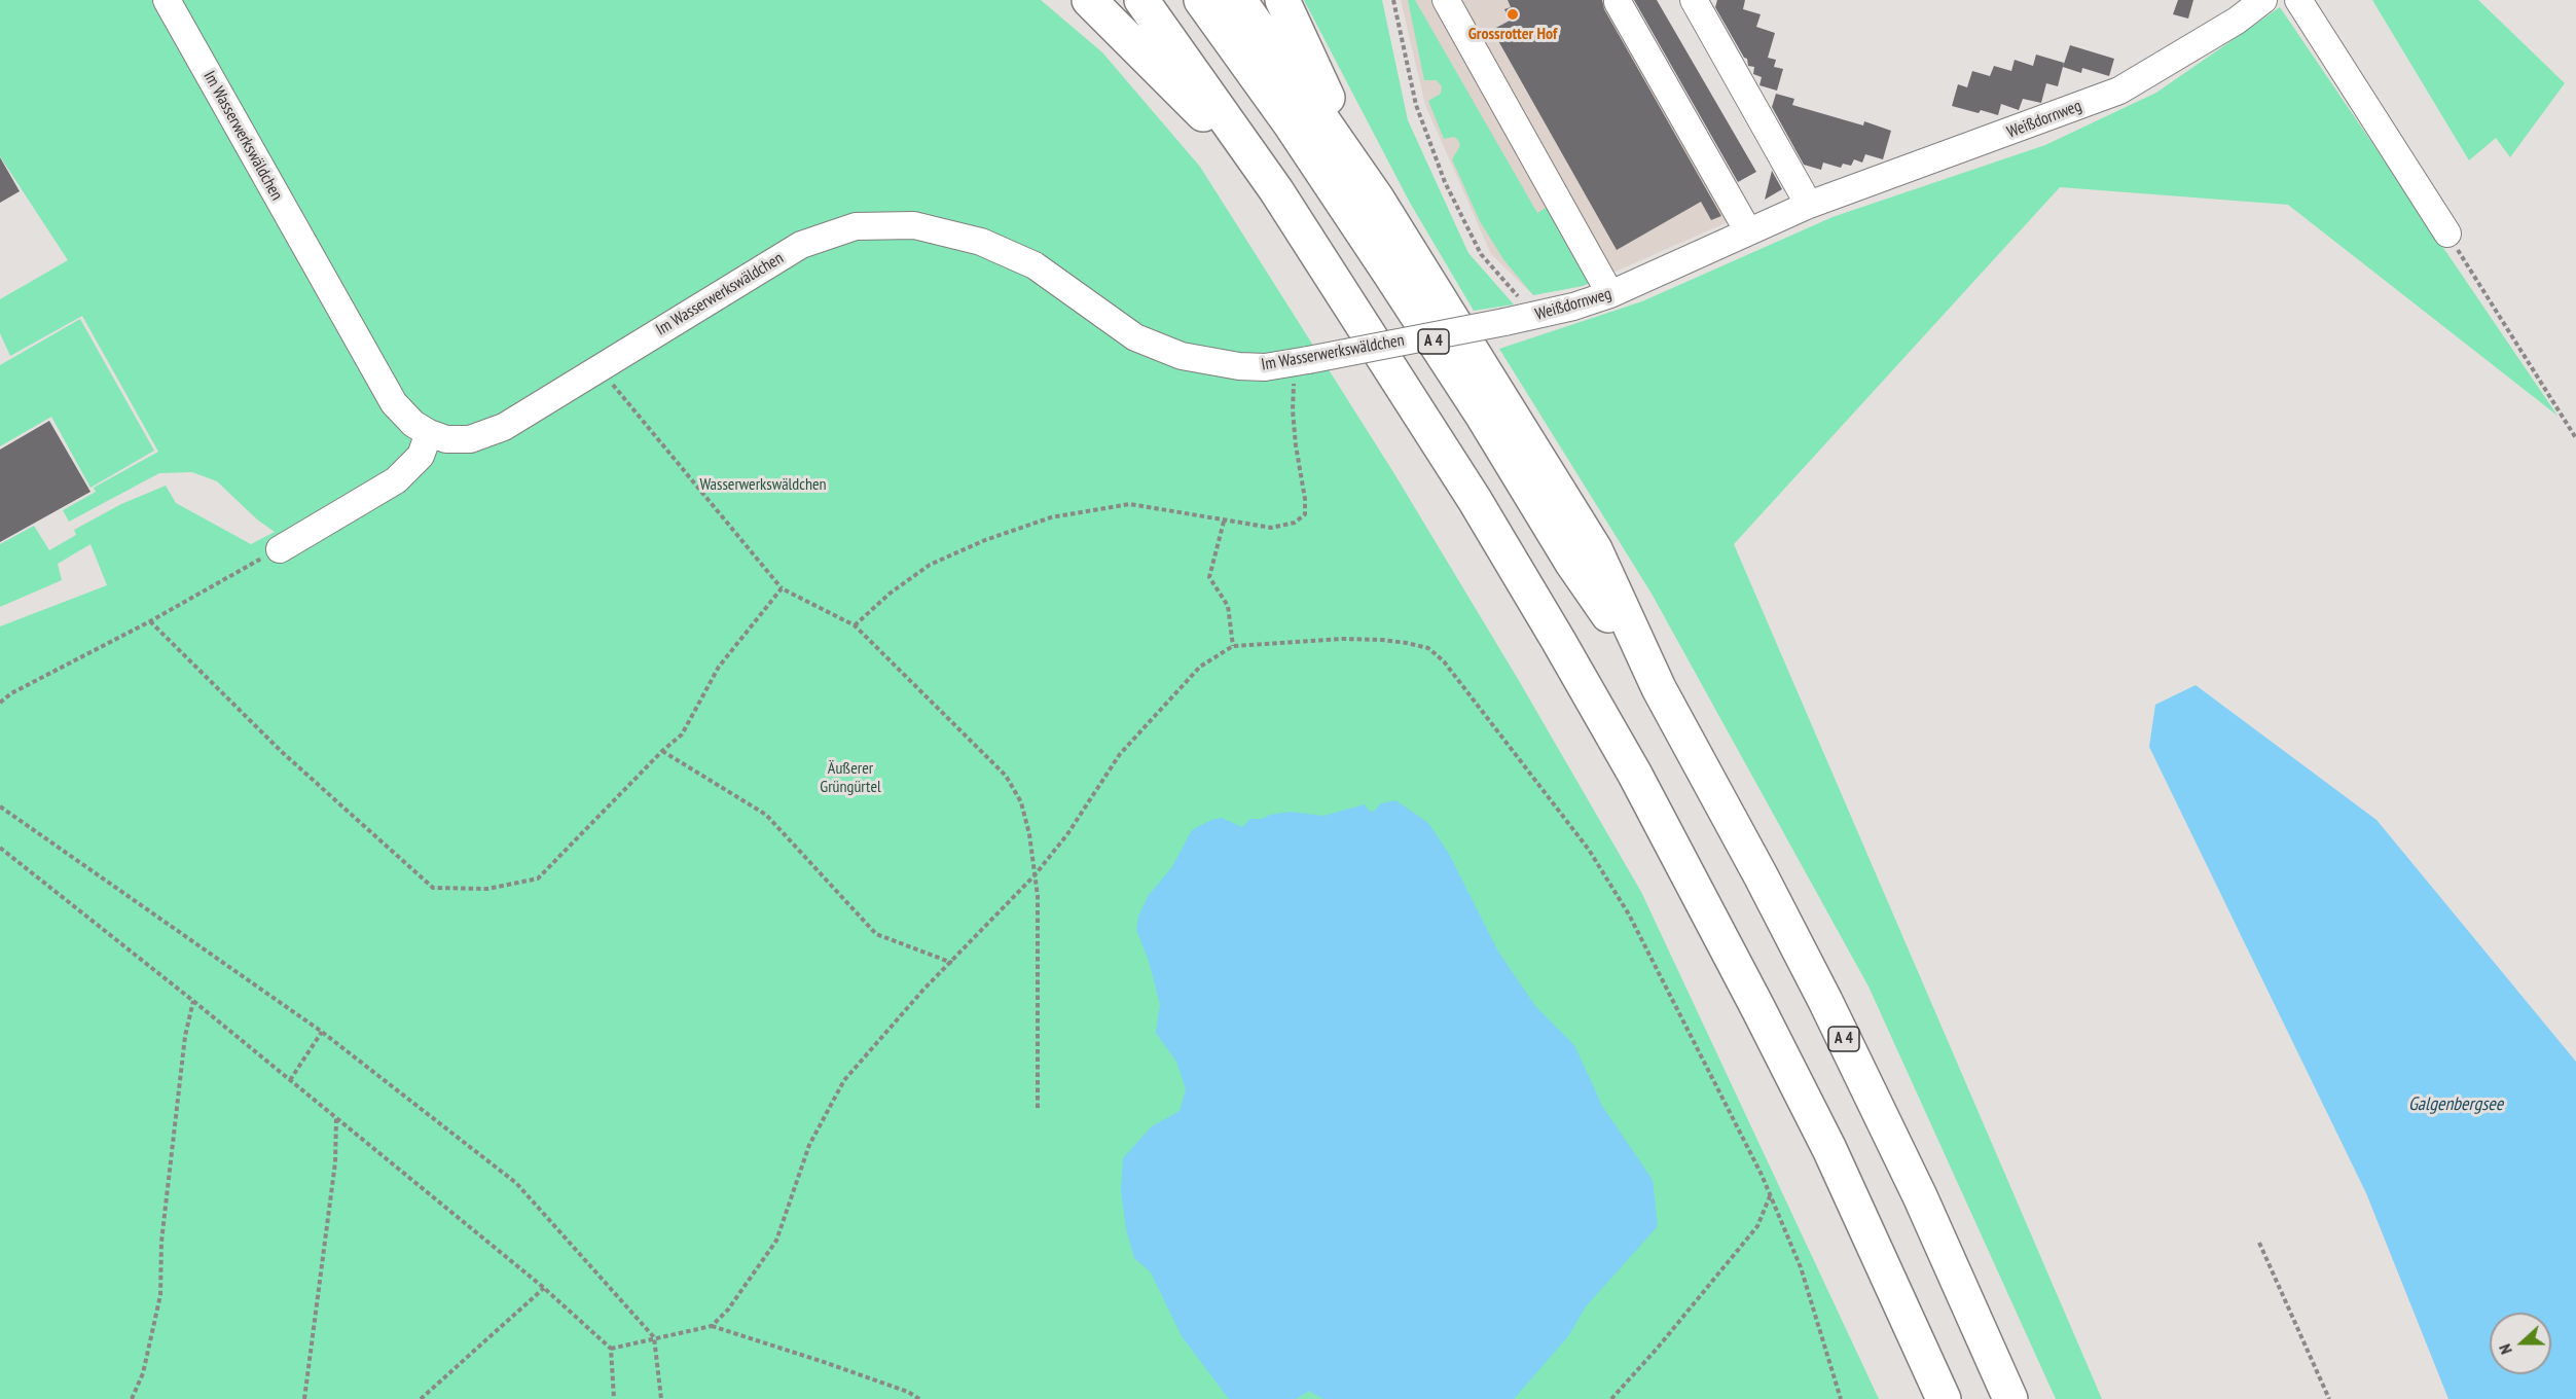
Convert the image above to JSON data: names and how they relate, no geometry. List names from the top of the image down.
{
  "streets": {
    "highway": ["A 4"],
    "street": ["Weißdornweg", "Im Wasserwerkswäldchen"]
  },
  "crossings": [
    ["Weißdornweg", "Im Wasserwerkswäldchen"]
  ],
  "water": ["Galgenbergsee"],
  "parks": ["Wasserwerkswäldchen", "Äußerer Grüngürtel"],
  "places": ["Grossrotter Hof"],
  "north": "left"
}
